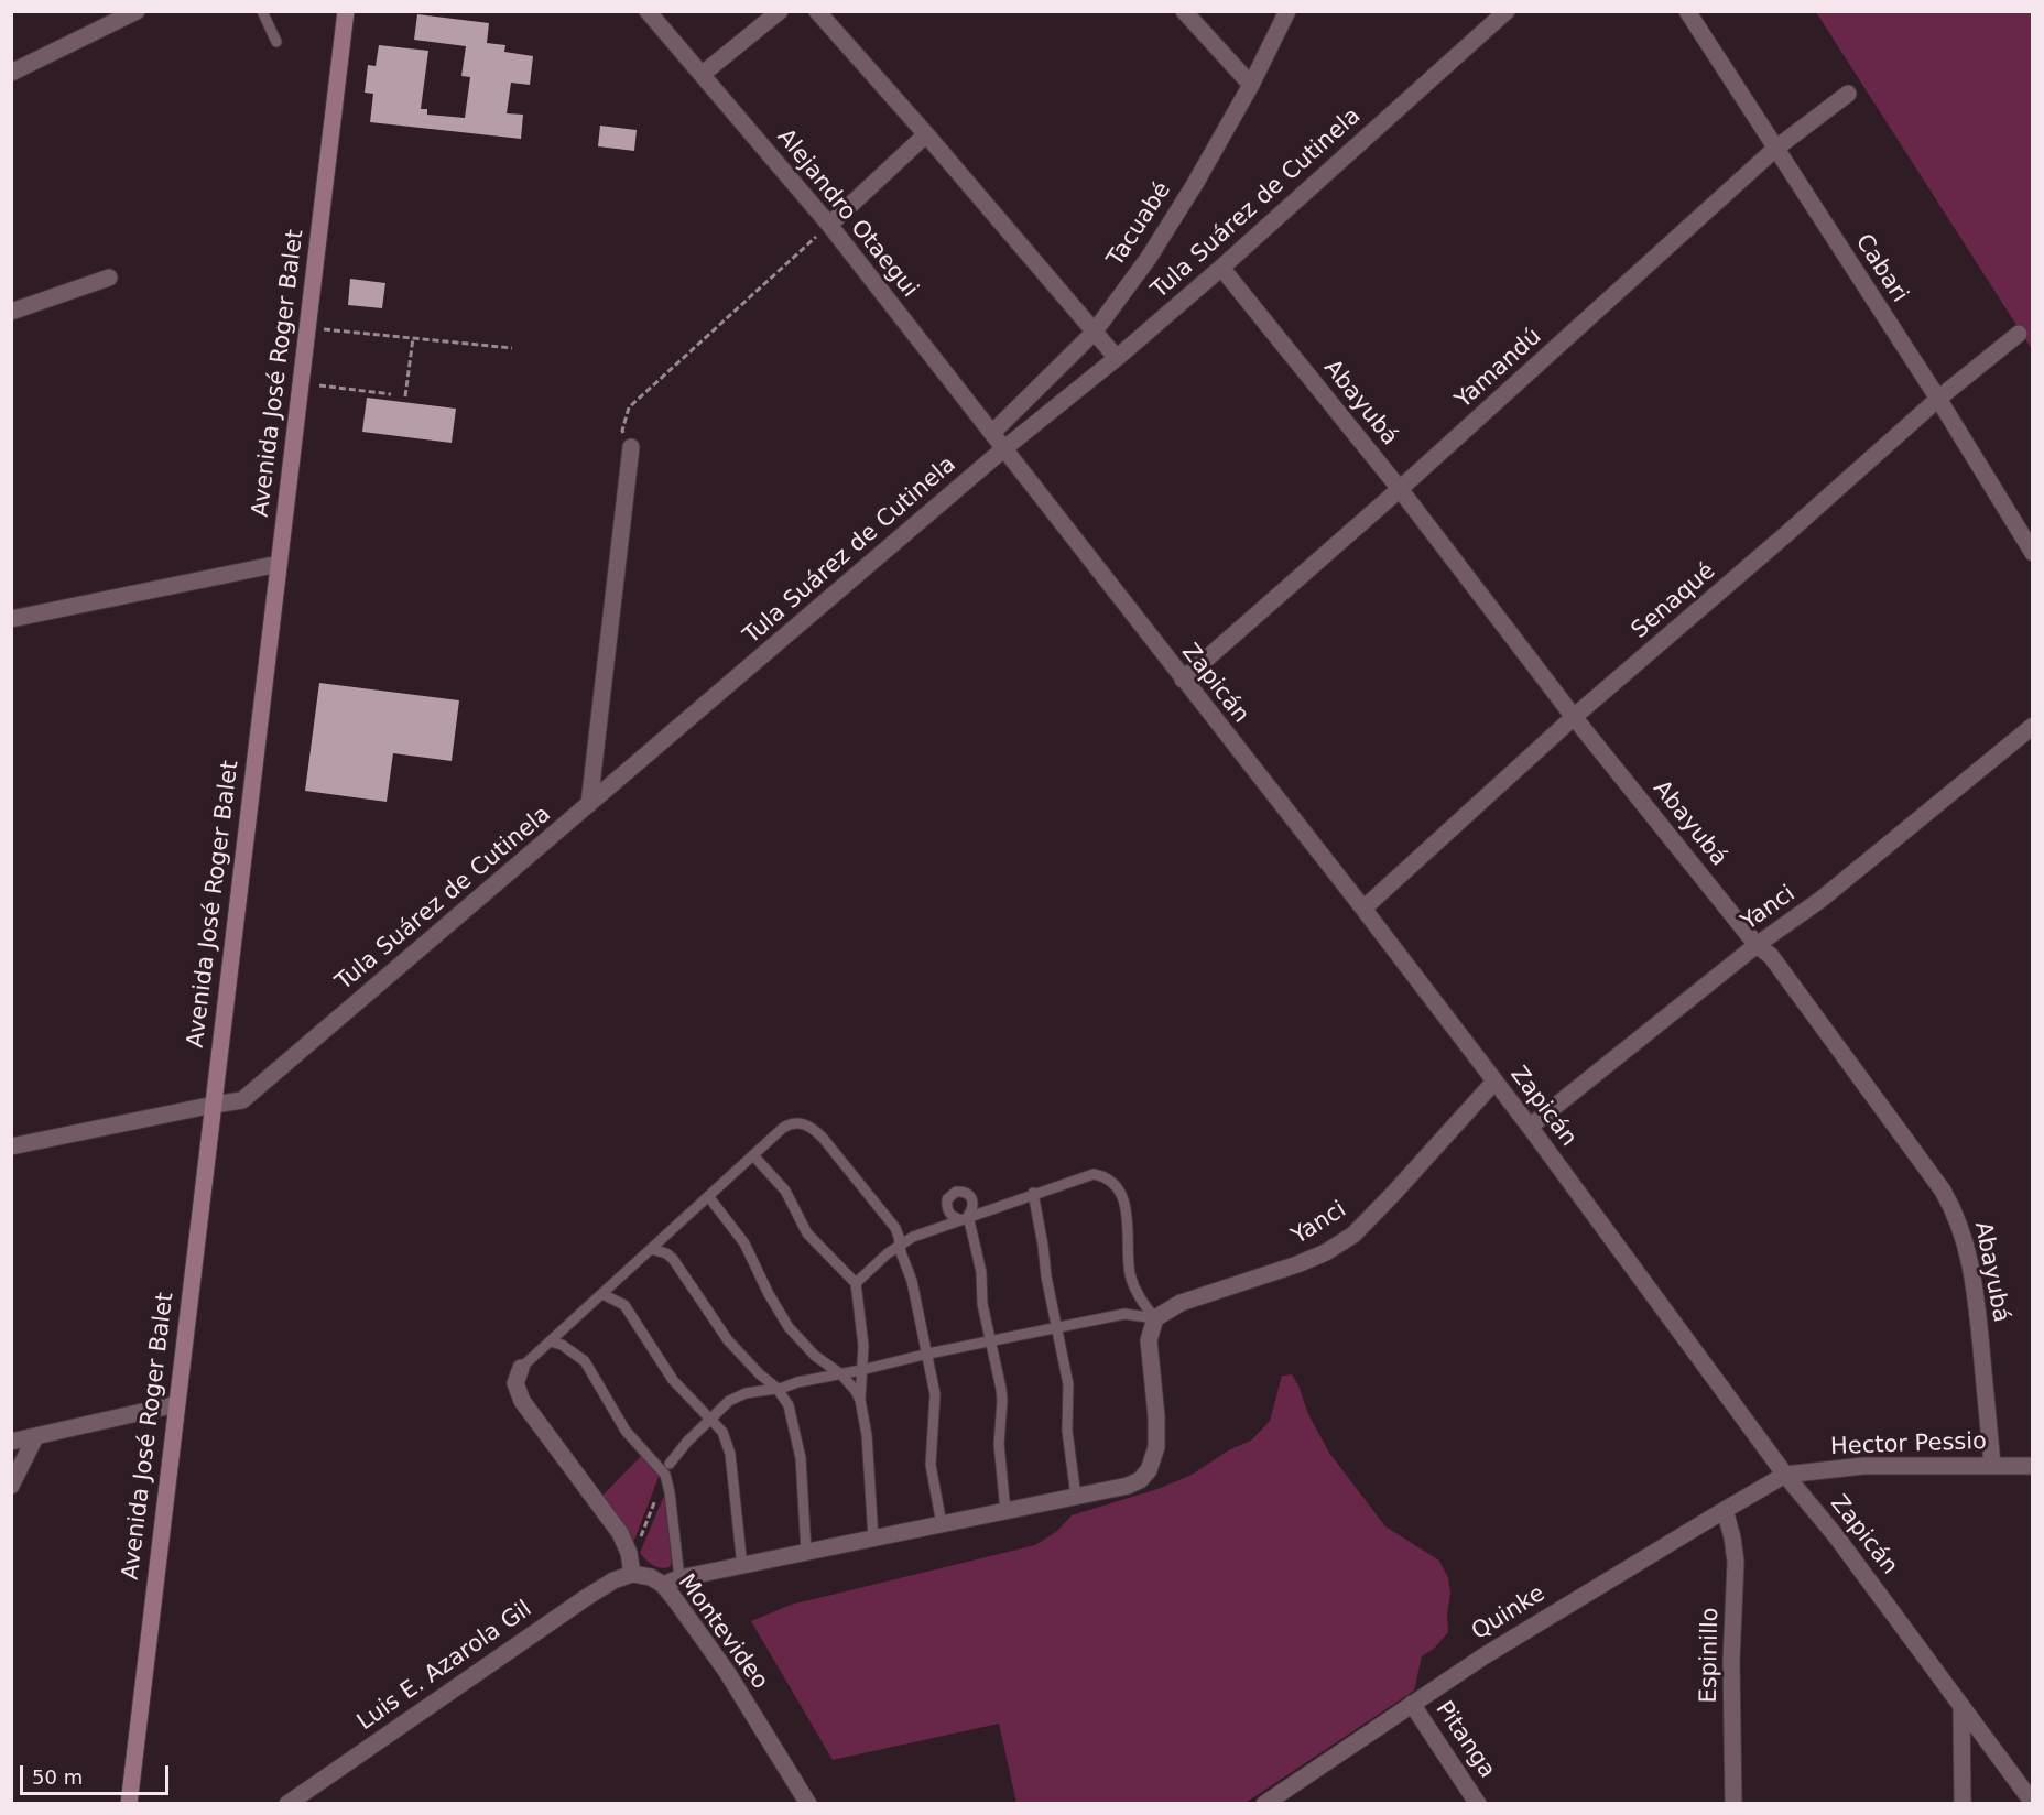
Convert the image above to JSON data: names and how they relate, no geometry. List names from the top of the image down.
{
  "streets": {
    "street": [
      "Tula Suárez de Cutinela",
      "Alejandro Otaegui",
      "Tacuabé",
      "Cabari",
      "Yamandú",
      "Avenida José Roger Balet",
      "Abayubá",
      "Senaqué",
      "Zapicán",
      "Yanci",
      "Hector Pessio",
      "Quinke",
      "Montevideo",
      "Espinillo",
      "Luis E. Azarola Gil",
      "Pitanga"
    ]
  },
  "crossings": [
    ["Tula Suárez de Cutinela", "Alejandro Otaegui"],
    ["Tula Suárez de Cutinela", "Avenida José Roger Balet"],
    ["Tula Suárez de Cutinela", "Abayubá"],
    ["Tula Suárez de Cutinela", "Zapicán"],
    ["Alejandro Otaegui", "Tacuabé"],
    ["Alejandro Otaegui", "Zapicán"],
    ["Cabari", "Yamandú"],
    ["Cabari", "Senaqué"],
    ["Yamandú", "Abayubá"],
    ["Yamandú", "Zapicán"],
    ["Abayubá", "Senaqué"],
    ["Abayubá", "Yanci"],
    ["Abayubá", "Hector Pessio"],
    ["Senaqué", "Zapicán"],
    ["Zapicán", "Yanci"],
    ["Zapicán", "Hector Pessio"],
    ["Zapicán", "Quinke"],
    ["Hector Pessio", "Quinke"],
    ["Quinke", "Espinillo"],
    ["Quinke", "Pitanga"],
    ["Montevideo", "Luis E. Azarola Gil"]
  ],
  "scale_bar": "50 m"
}
